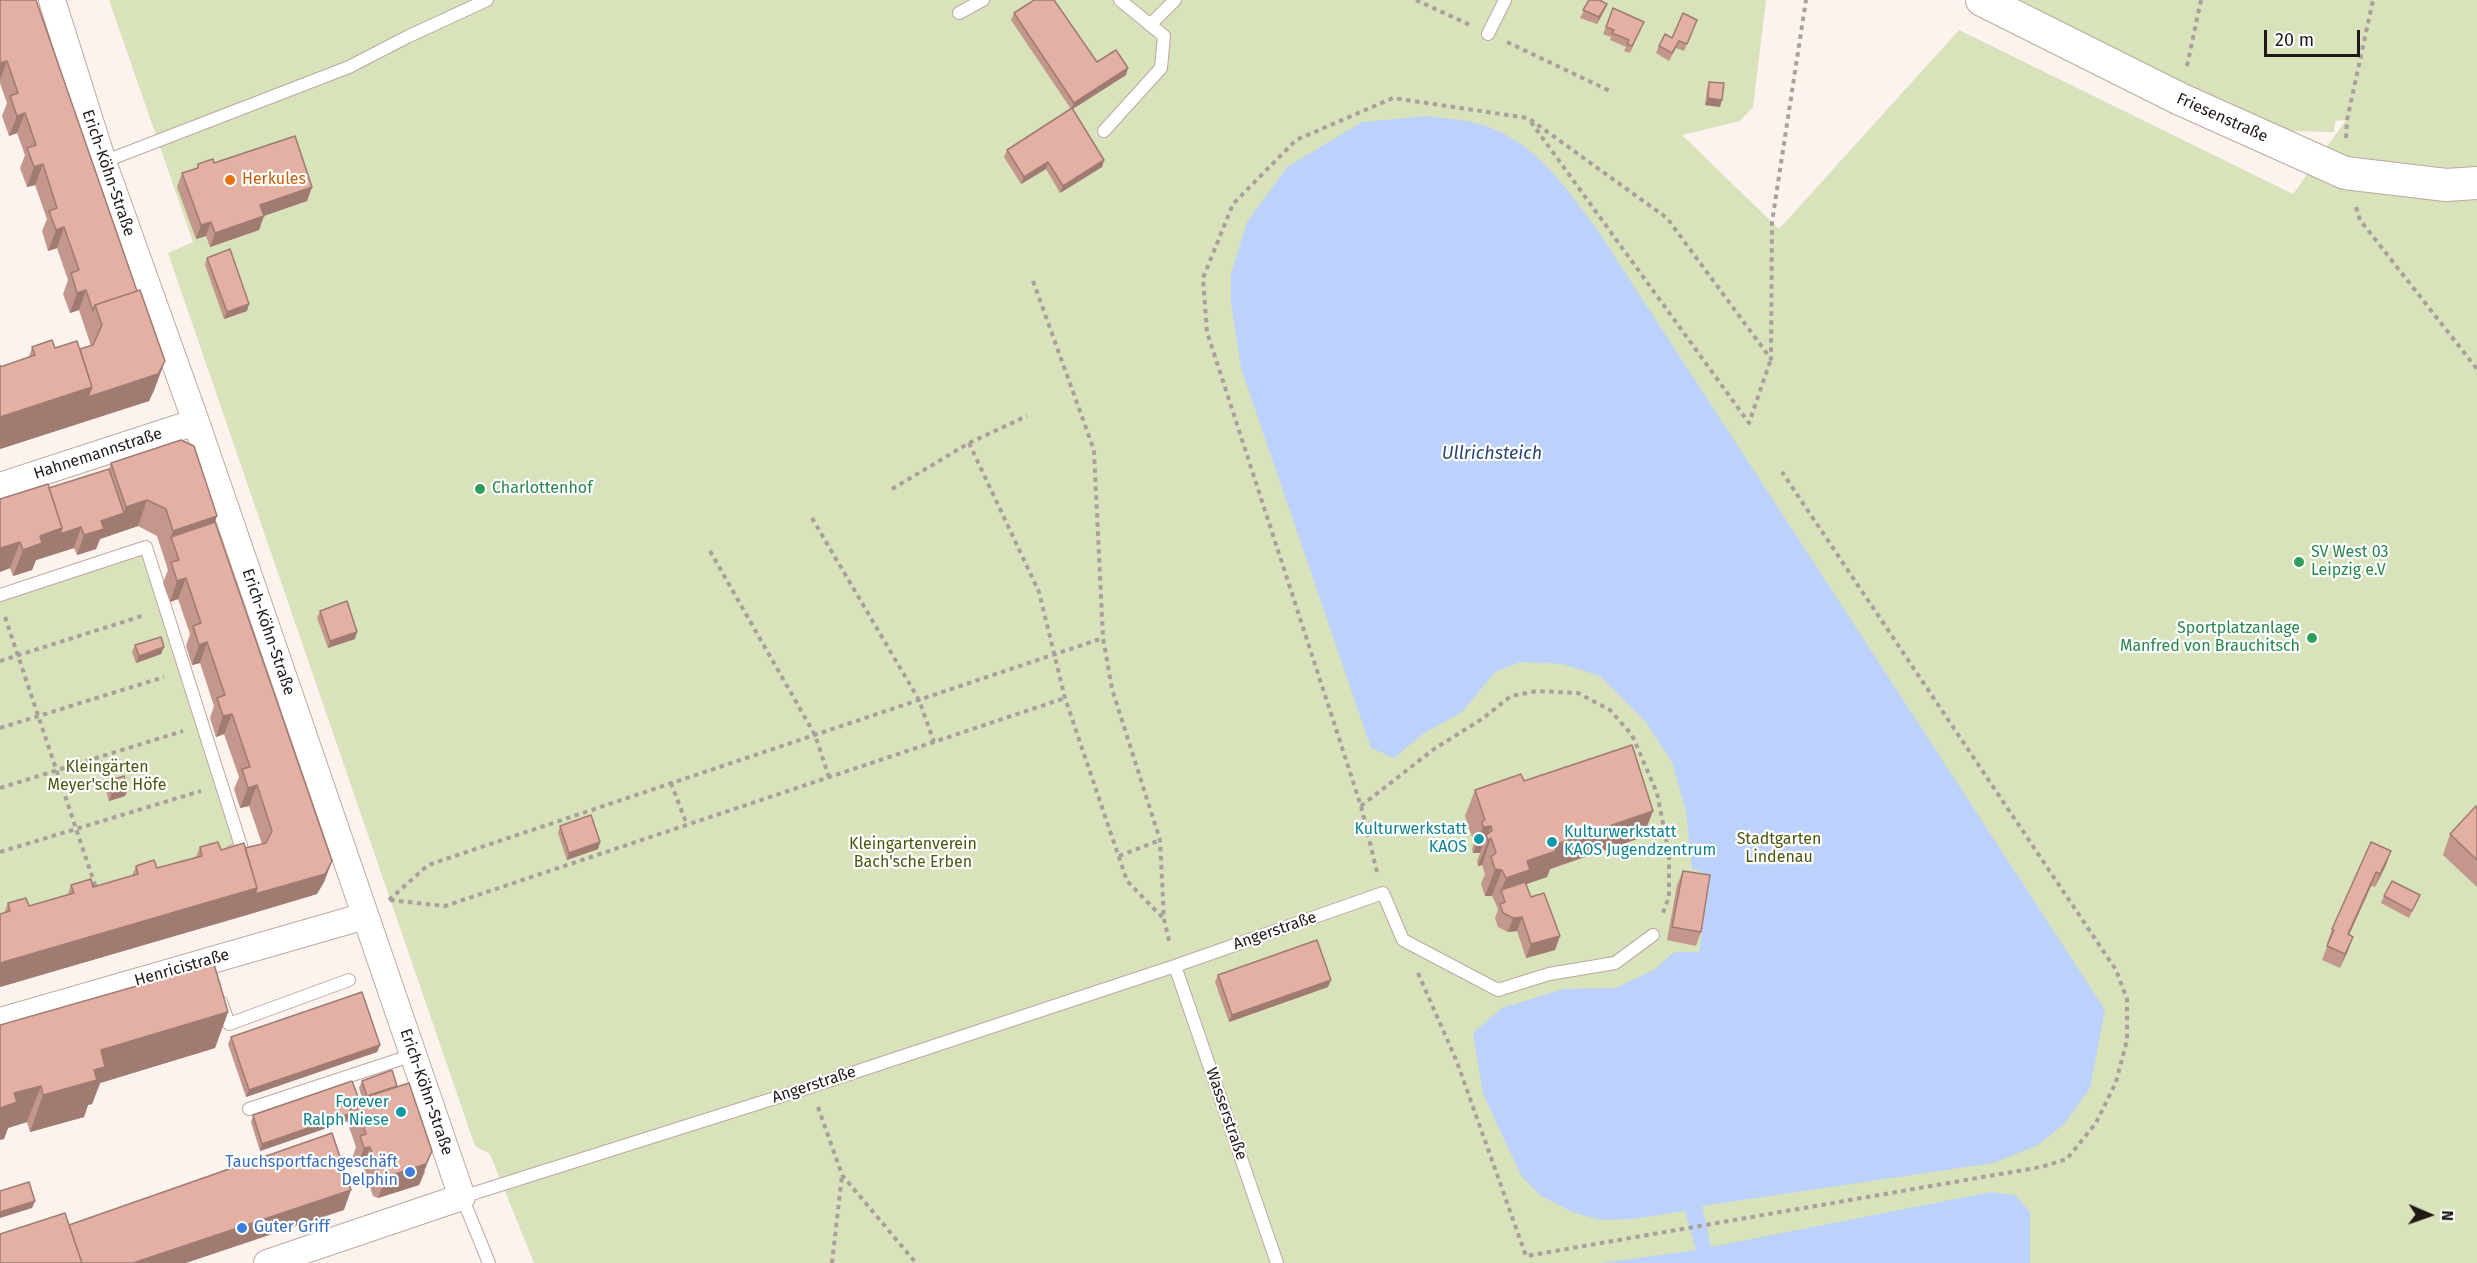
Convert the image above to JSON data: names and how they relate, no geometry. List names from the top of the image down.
{
  "streets": {
    "street": [
      "Friesenstraße",
      "Erich-Köhn-Straße",
      "Hahnemannstraße",
      "Angerstraße",
      "Henricistraße"
    ],
    "lane": ["Wasserstraße"]
  },
  "crossings": [
    ["Erich-Köhn-Straße", "Hahnemannstraße"],
    ["Erich-Köhn-Straße", "Angerstraße"],
    ["Erich-Köhn-Straße", "Henricistraße"],
    ["Angerstraße", "Wasserstraße"]
  ],
  "water": ["Ullrichsteich"],
  "parks": ["Kleingärten Meyer'sche Höfe", "Stadtgarten Lindenau", "Kleingartenverein Bach'sche Erben"],
  "places": [
    "Herkules",
    "Charlottenhof",
    "SV West 03 Leipzig e.V",
    "Sportplatzanlage Manfred von Brauchitsch",
    "Kulturwerkstatt KAOS",
    "Kulturwerkstatt KAOS Jugendzentrum",
    "Forever Ralph Niese",
    "Tauchsportfachgeschäft Delphin",
    "Guter Griff"
  ],
  "scale_bar": "20 m",
  "north": "right"
}
